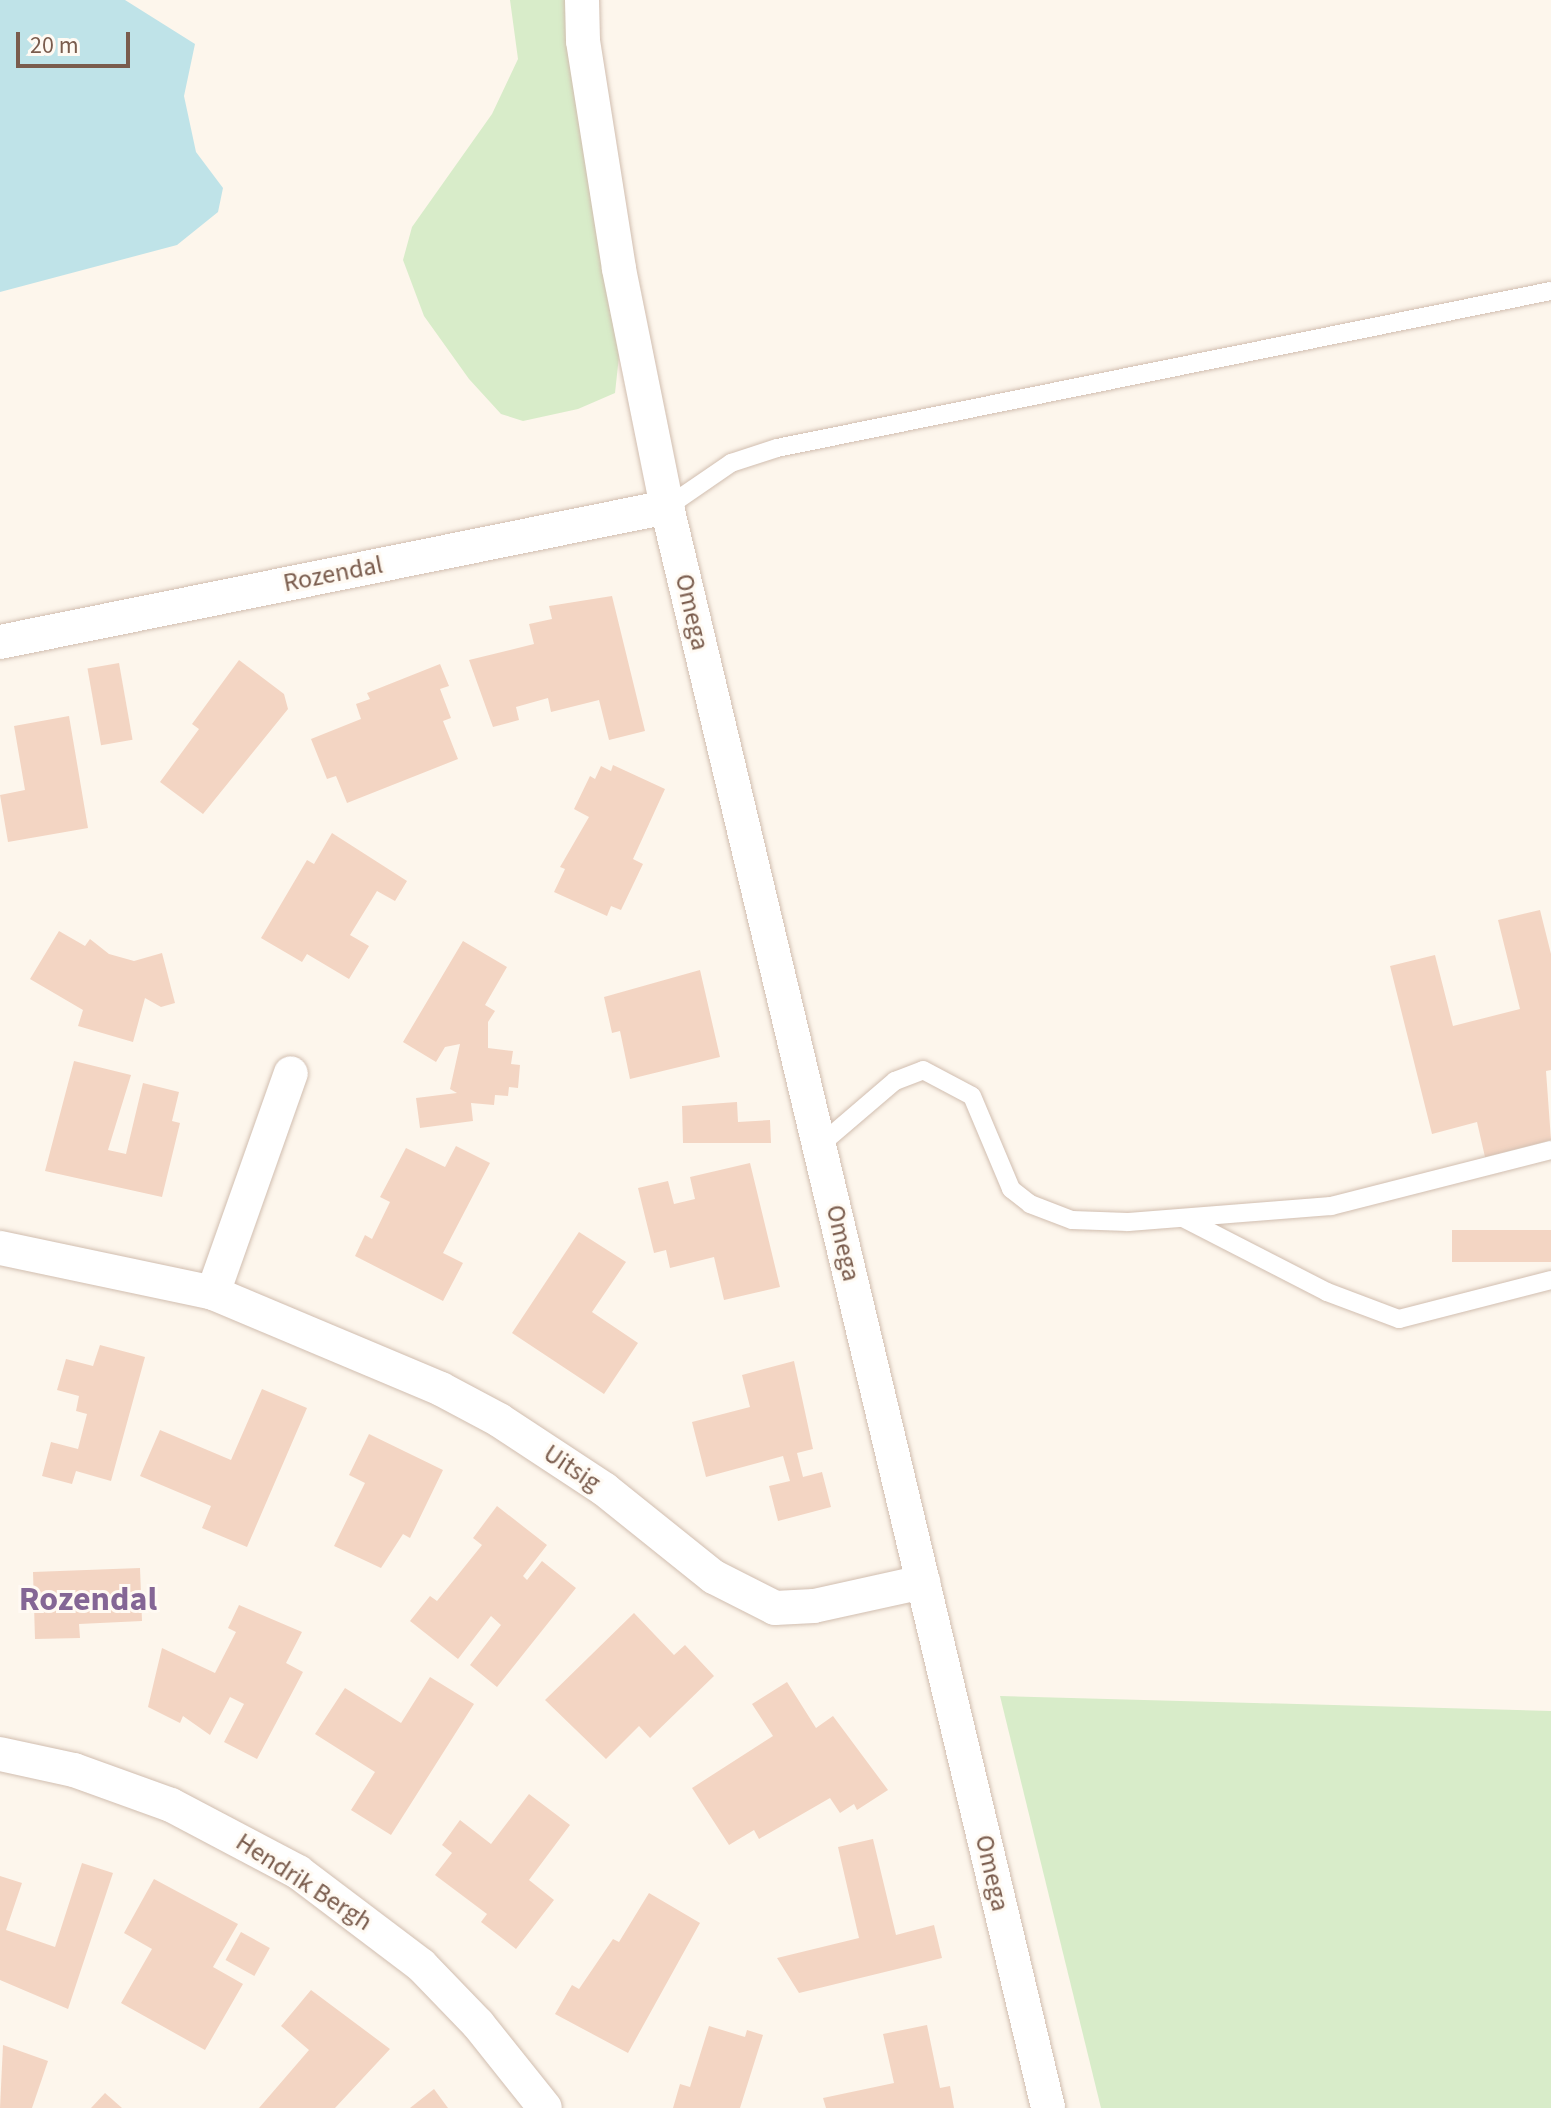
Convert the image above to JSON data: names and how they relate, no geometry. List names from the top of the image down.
{
  "streets": {
    "street": [
      "Rozendal",
      "Omega",
      "Uitsig",
      "Hendrik Bergh"
    ]
  },
  "crossings": [
    ["Rozendal", "Omega"],
    ["Omega", "Uitsig"]
  ],
  "districts": ["Rozendal"],
  "scale_bar": "20 m"
}
